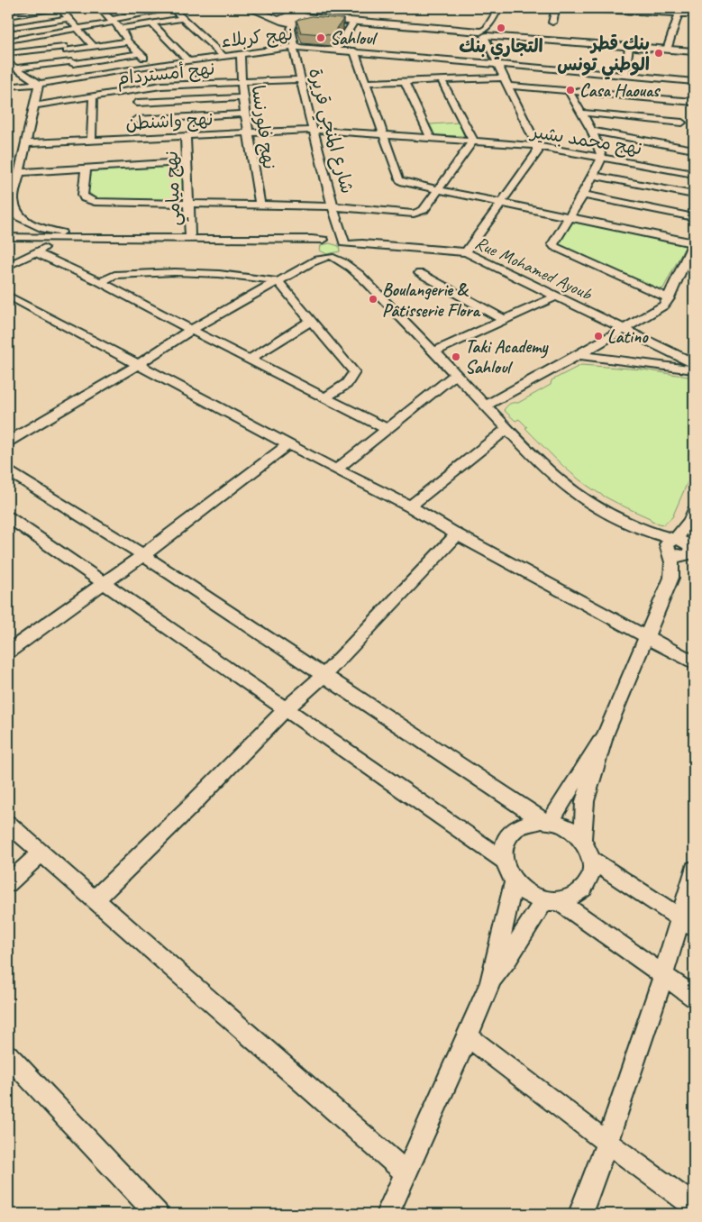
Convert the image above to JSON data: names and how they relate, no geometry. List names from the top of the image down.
{
  "streets": {
    "street": [
      "نهج كربلاء",
      "نهج أمستردام",
      "نهج واشنطن",
      "نهج فلورنسا",
      "شارع المنجي قريرة",
      "نهج محمد بشير",
      "نهج ميامي",
      "Rue Mohamed Ayoub"
    ]
  },
  "crossings": [
    ["نهج كربلاء", "نهج أمستردام"],
    ["نهج كربلاء", "نهج فلورنسا"],
    ["نهج كربلاء", "شارع المنجي قريرة"],
    ["نهج أمستردام", "نهج فلورنسا"],
    ["نهج أمستردام", "شارع المنجي قريرة"],
    ["نهج واشنطن", "نهج فلورنسا"],
    ["نهج واشنطن", "شارع المنجي قريرة"],
    ["نهج واشنطن", "نهج محمد بشير"],
    ["نهج واشنطن", "نهج ميامي"],
    ["شارع المنجي قريرة", "Rue Mohamed Ayoub"]
  ],
  "places": [
    "التجاري بنك",
    "Sahloul",
    "بنك قطر الوطني تونس",
    "Casa Haouas",
    "Boulangerie & Pâtisserie Flora",
    "Latino",
    "Taki Academy Sahloul"
  ]
}
